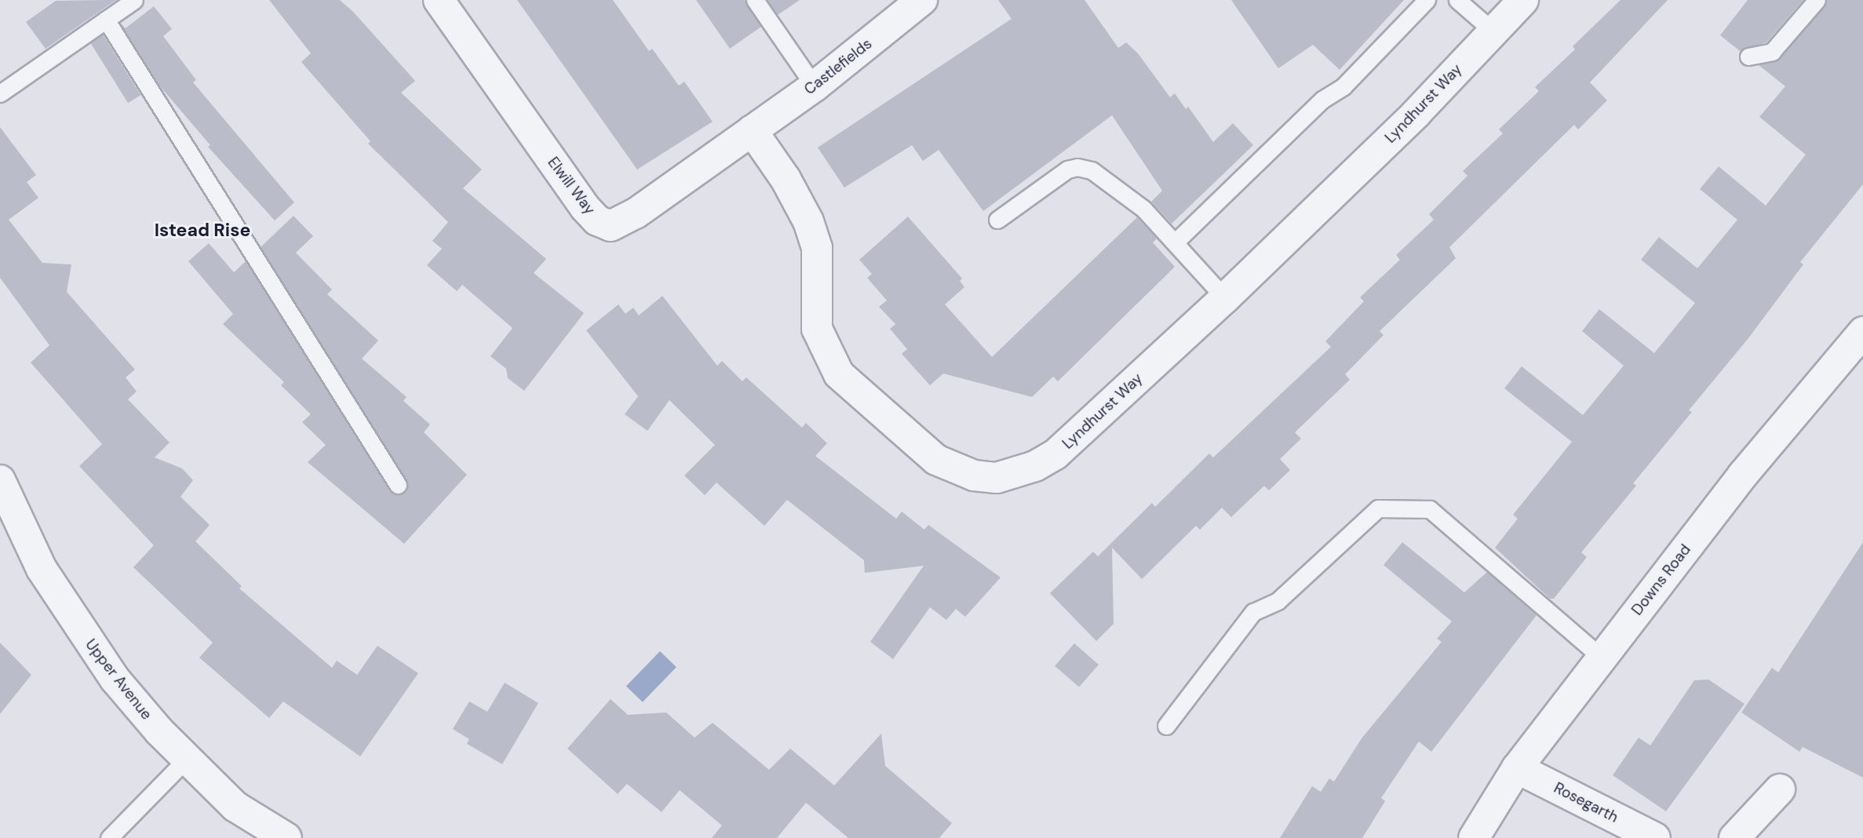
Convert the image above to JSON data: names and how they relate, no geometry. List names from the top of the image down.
{
  "streets": {
    "street": [
      "Castlefields",
      "Lyndhurst Way",
      "Elwill Way",
      "Downs Road",
      "Upper Avenue",
      "Rosegarth"
    ]
  },
  "crossings": [
    ["Castlefields", "Lyndhurst Way"],
    ["Castlefields", "Elwill Way"],
    ["Lyndhurst Way", "Elwill Way"],
    ["Downs Road", "Rosegarth"]
  ],
  "districts": ["Istead Rise"]
}
